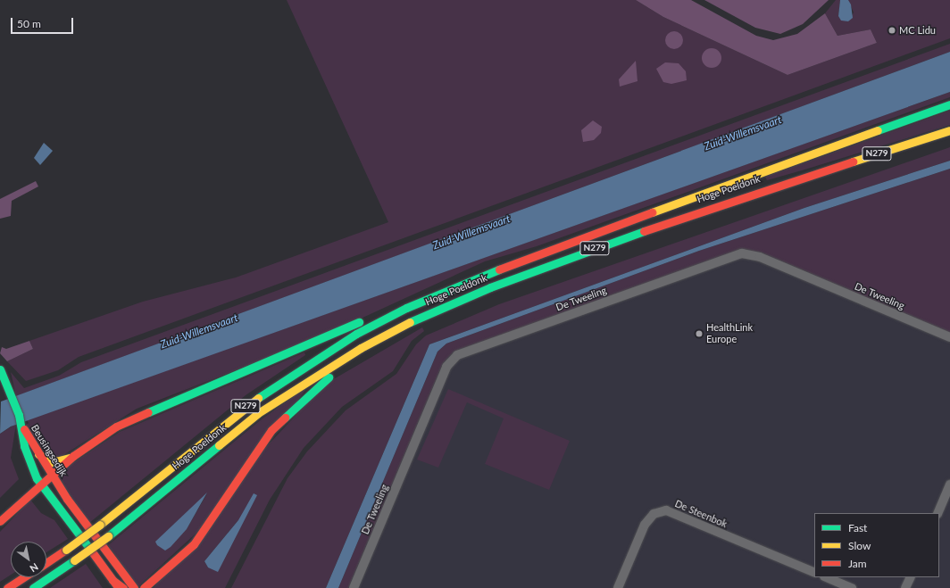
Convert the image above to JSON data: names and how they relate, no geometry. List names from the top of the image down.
{
  "streets": {
    "main road": ["N279", "Hoge Poeldonk", "Beusingsedijk"],
    "street": ["De Tweeling", "De Steenbok"]
  },
  "crossings": [
    ["N279", "Hoge Poeldonk"],
    ["N279", "Beusingsedijk"]
  ],
  "water": ["Zuid-Willemsvaart"],
  "places": ["MC Lidu", "HealthLink Europe"],
  "legend": ["Fast", "Slow", "Jam"],
  "scale_bar": "50 m",
  "north": "bottom right"
}
